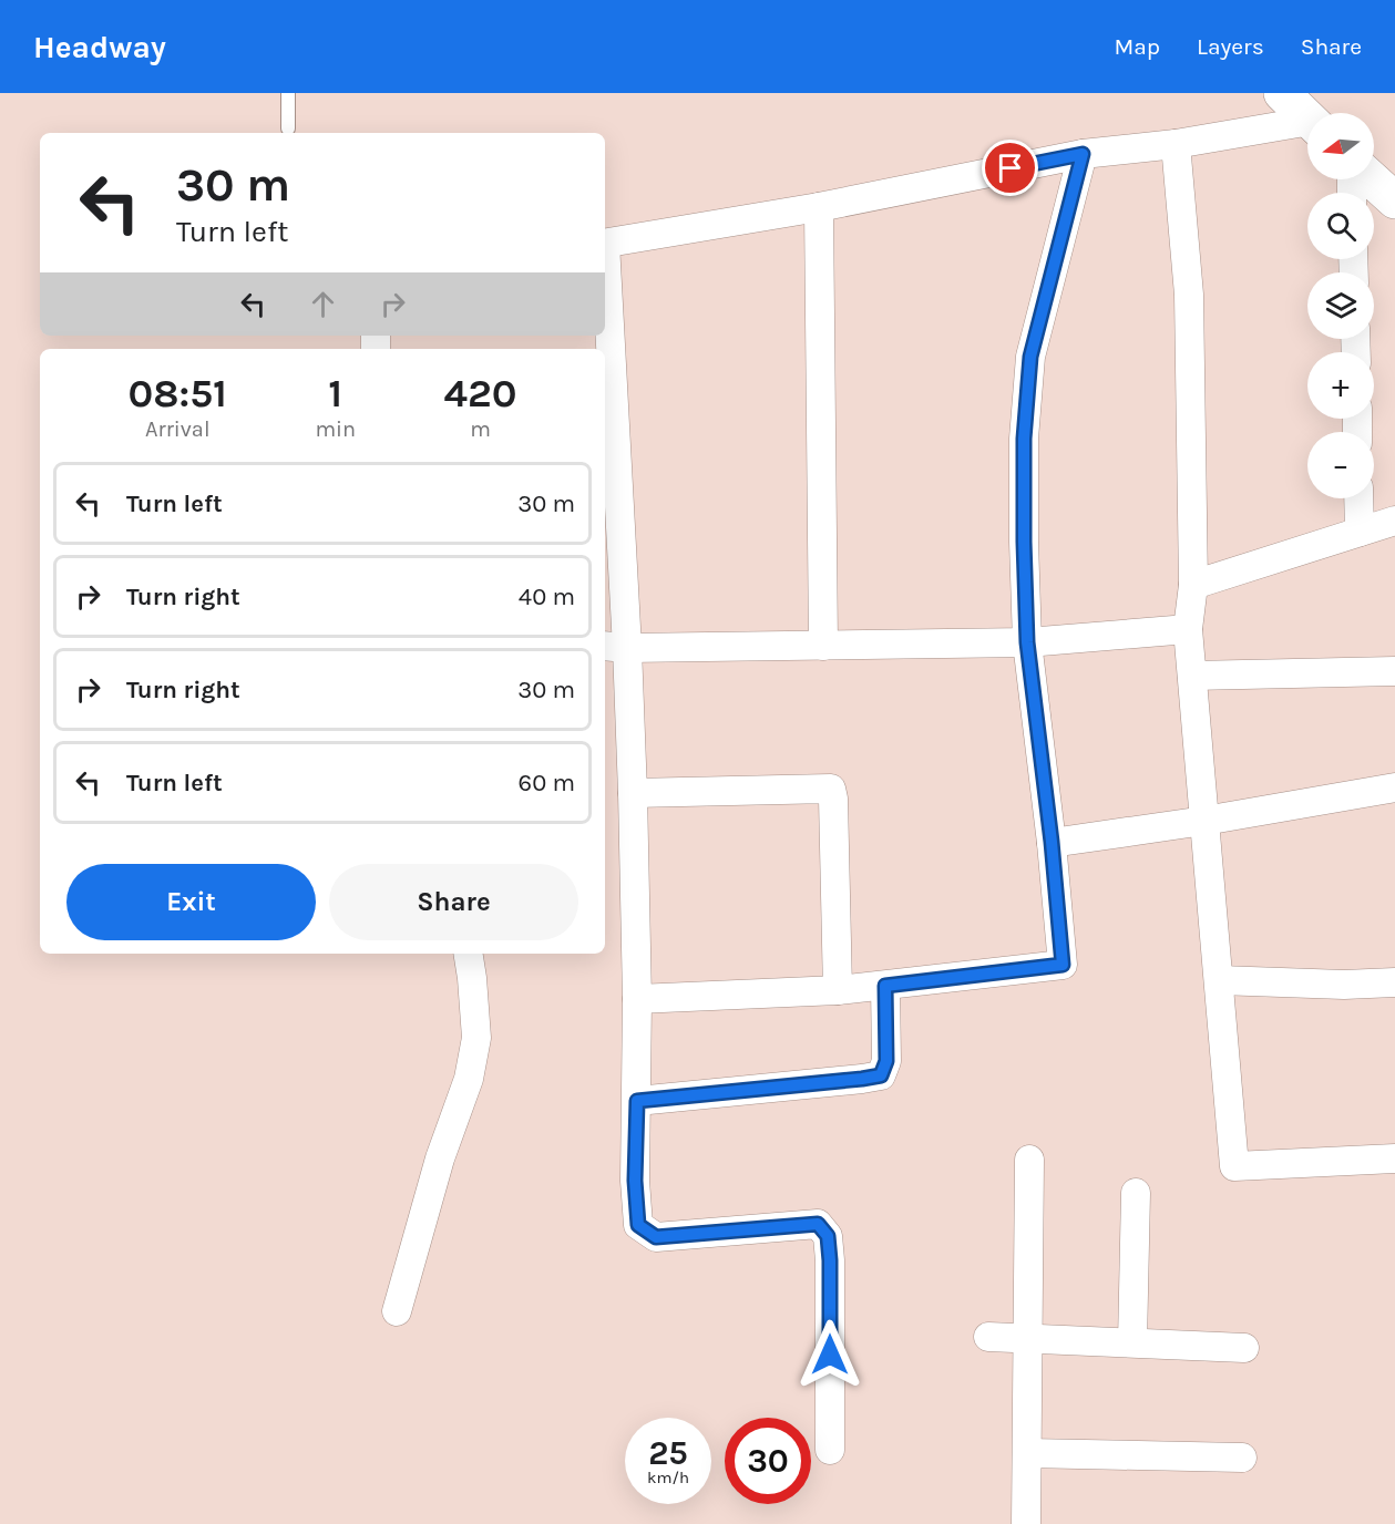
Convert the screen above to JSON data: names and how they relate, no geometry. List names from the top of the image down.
{
  "north": "left",
  "page": {
    "header": "Headway",
    "nav": ["Map", "Layers", "Share"],
    "map_buttons": ["+", "−"],
    "turn": ["30 m", "Turn left"],
    "eta": [
      "08:51",
      "Arrival",
      "1",
      "min",
      "420",
      "m"
    ],
    "list": [
      {
        "name": "Turn left",
        "value": "30 m"
      },
      {
        "name": "Turn right",
        "value": "40 m"
      },
      {
        "name": "Turn right",
        "value": "30 m"
      },
      {
        "name": "Turn left",
        "value": "60 m"
      }
    ],
    "buttons": ["Exit", "Share"],
    "speed": "25 km/h",
    "limit": "30"
  }
}
